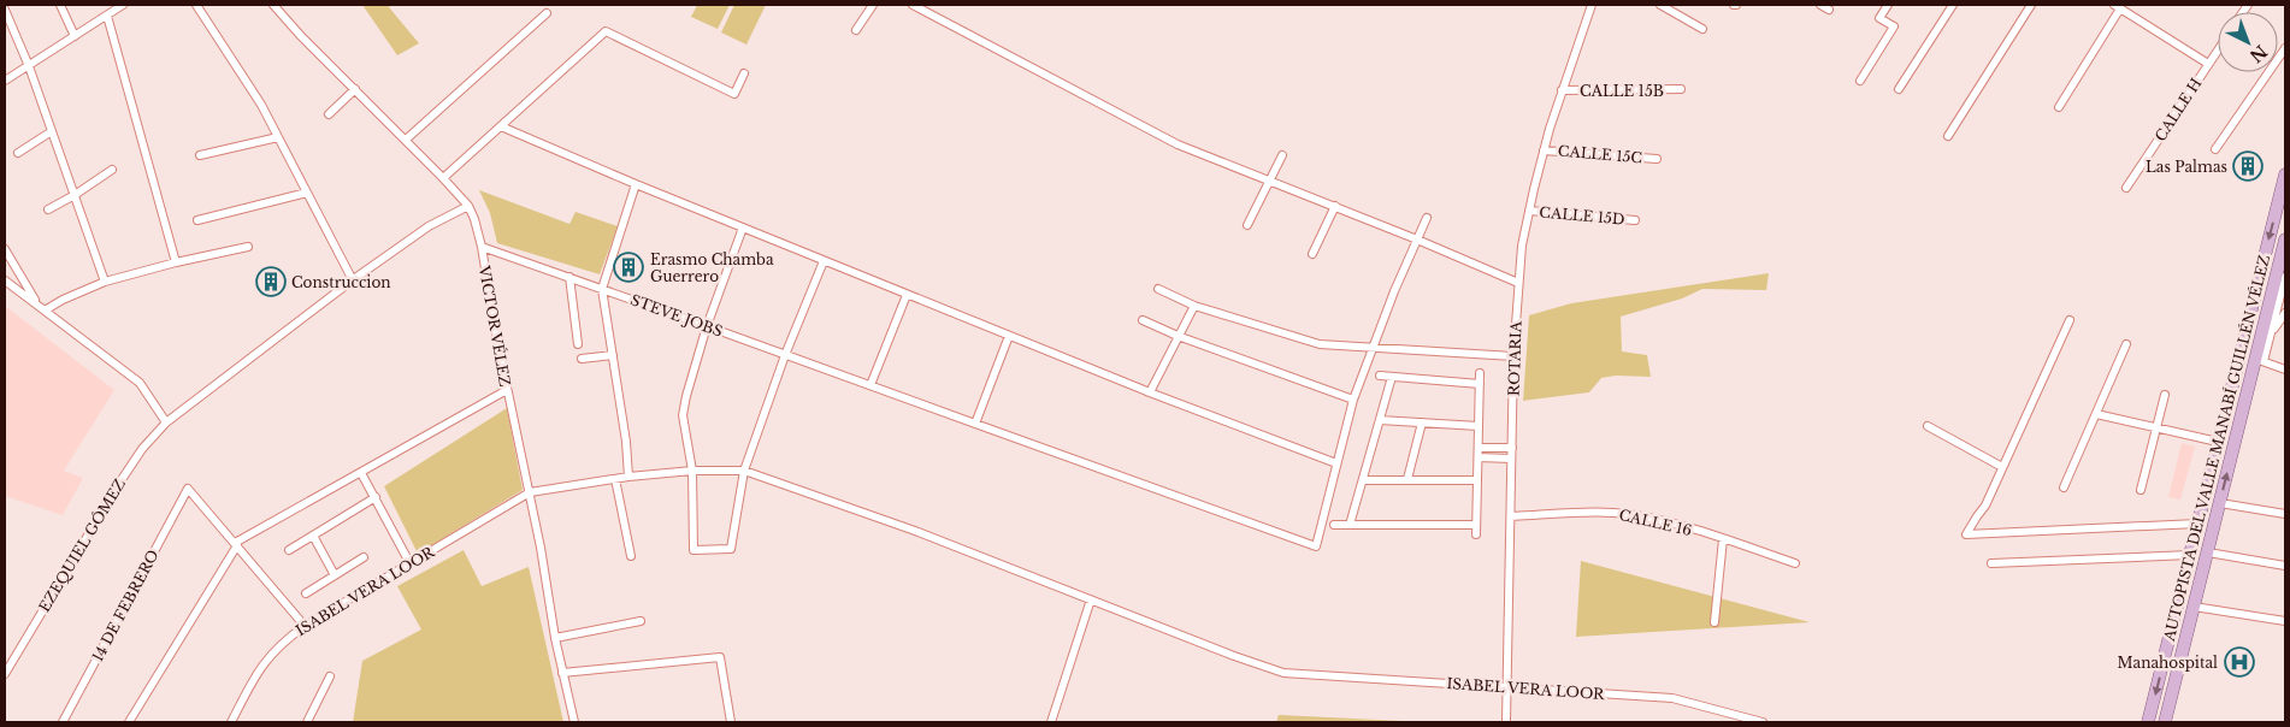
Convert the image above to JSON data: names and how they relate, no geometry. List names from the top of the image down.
{
  "streets": {
    "main road": ["AUTOPISTA DEL VALLE MANABÍ GUILLÉN VÉLEZ"],
    "street": [
      "CALLE 15B",
      "CALLE H",
      "CALLE 15C",
      "CALLE 15D",
      "STEVE JOBS",
      "VICTOR VÉLEZ",
      "ROTARIA",
      "CALLE 16",
      "EZEQUIEL GÓMEZ",
      "ISABEL VERA LOOR",
      "14 DE FEBRERO"
    ]
  },
  "crossings": [
    ["CALLE 15B", "ROTARIA"],
    ["CALLE 15C", "ROTARIA"],
    ["CALLE 15D", "ROTARIA"],
    ["STEVE JOBS", "VICTOR VÉLEZ"],
    ["VICTOR VÉLEZ", "EZEQUIEL GÓMEZ"],
    ["VICTOR VÉLEZ", "ISABEL VERA LOOR"],
    ["ROTARIA", "CALLE 16"],
    ["ROTARIA", "ISABEL VERA LOOR"]
  ],
  "places": {
    "building": ["Las Palmas", "Erasmo Chamba Guerrero", "Construccion"],
    "hospital": ["Manahospital"]
  },
  "north": "bottom right"
}
